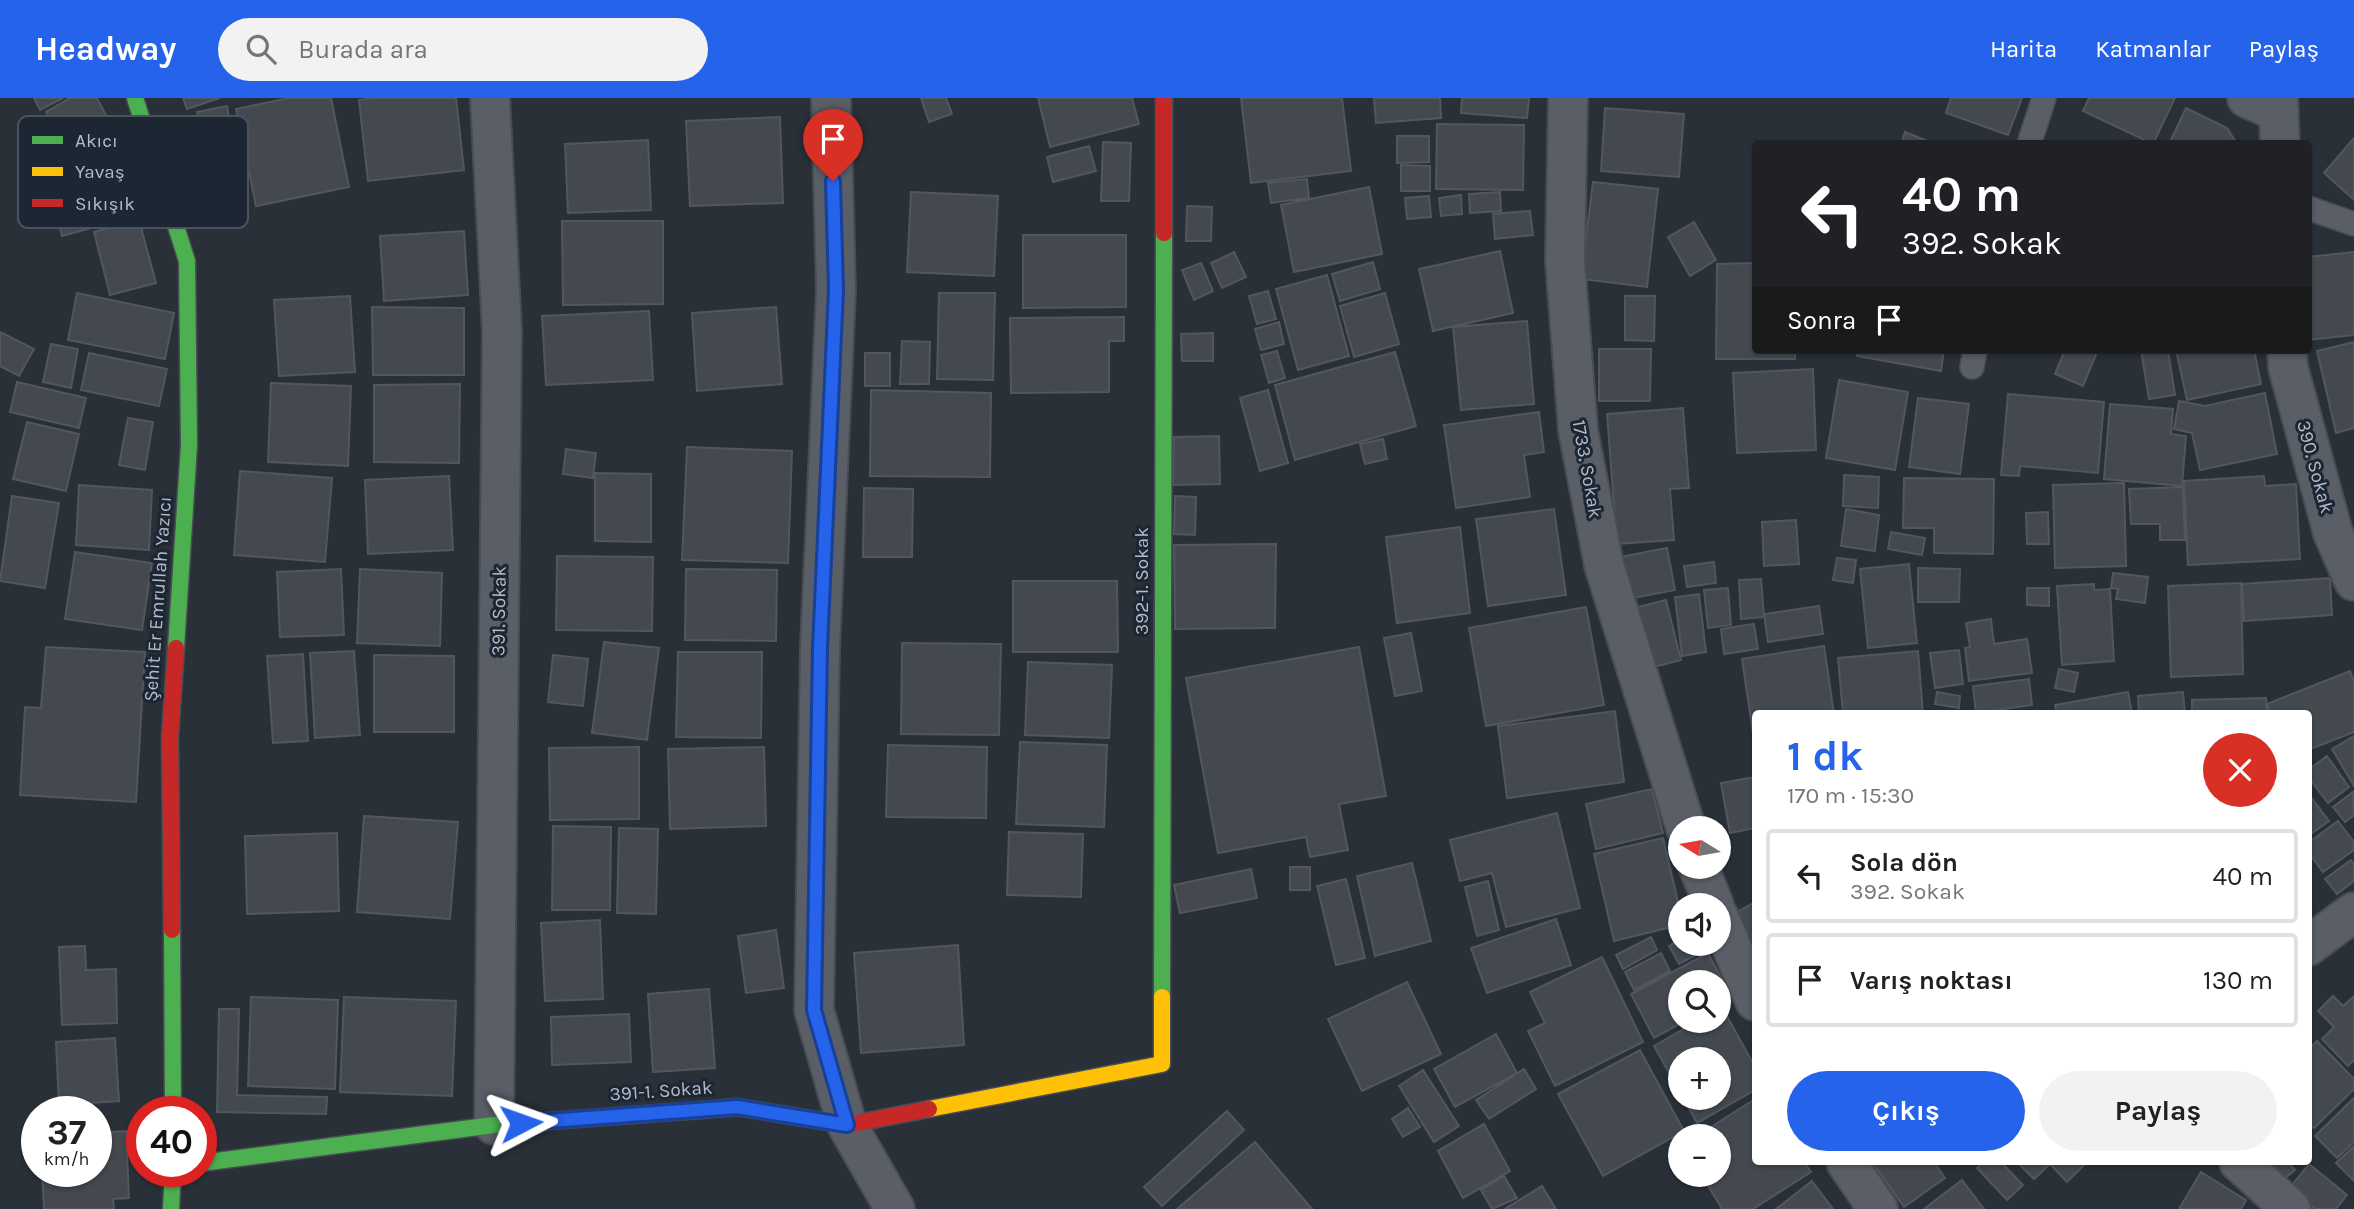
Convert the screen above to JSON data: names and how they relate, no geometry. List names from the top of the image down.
{
  "streets": {
    "street": [
      "390. Sokak",
      "1733. Sokak",
      "392-1. Sokak",
      "Şehit Er Emrullah Yazıcı",
      "391. Sokak",
      "391-1. Sokak"
    ]
  },
  "crossings": [
    ["392-1. Sokak", "391-1. Sokak"],
    ["391. Sokak", "391-1. Sokak"]
  ],
  "legend": ["Akıcı", "Yavaş", "Sıkışık"],
  "north": "left",
  "page": {
    "header": "Headway",
    "search": "Burada ara",
    "nav": ["Harita", "Katmanlar", "Paylaş"],
    "turn": ["40 m", "392. Sokak"],
    "then": "Sonra",
    "heading": ["1 dk", "170 m · 15:30"],
    "map_buttons": ["+", "−"],
    "list": [
      {
        "name": "Sola dön",
        "note": "392. Sokak",
        "value": "40 m"
      },
      {
        "name": "Varış noktası",
        "value": "130 m"
      }
    ],
    "buttons": ["Çıkış", "Paylaş"],
    "speed": "37 km/h",
    "limit": "40"
  }
}
